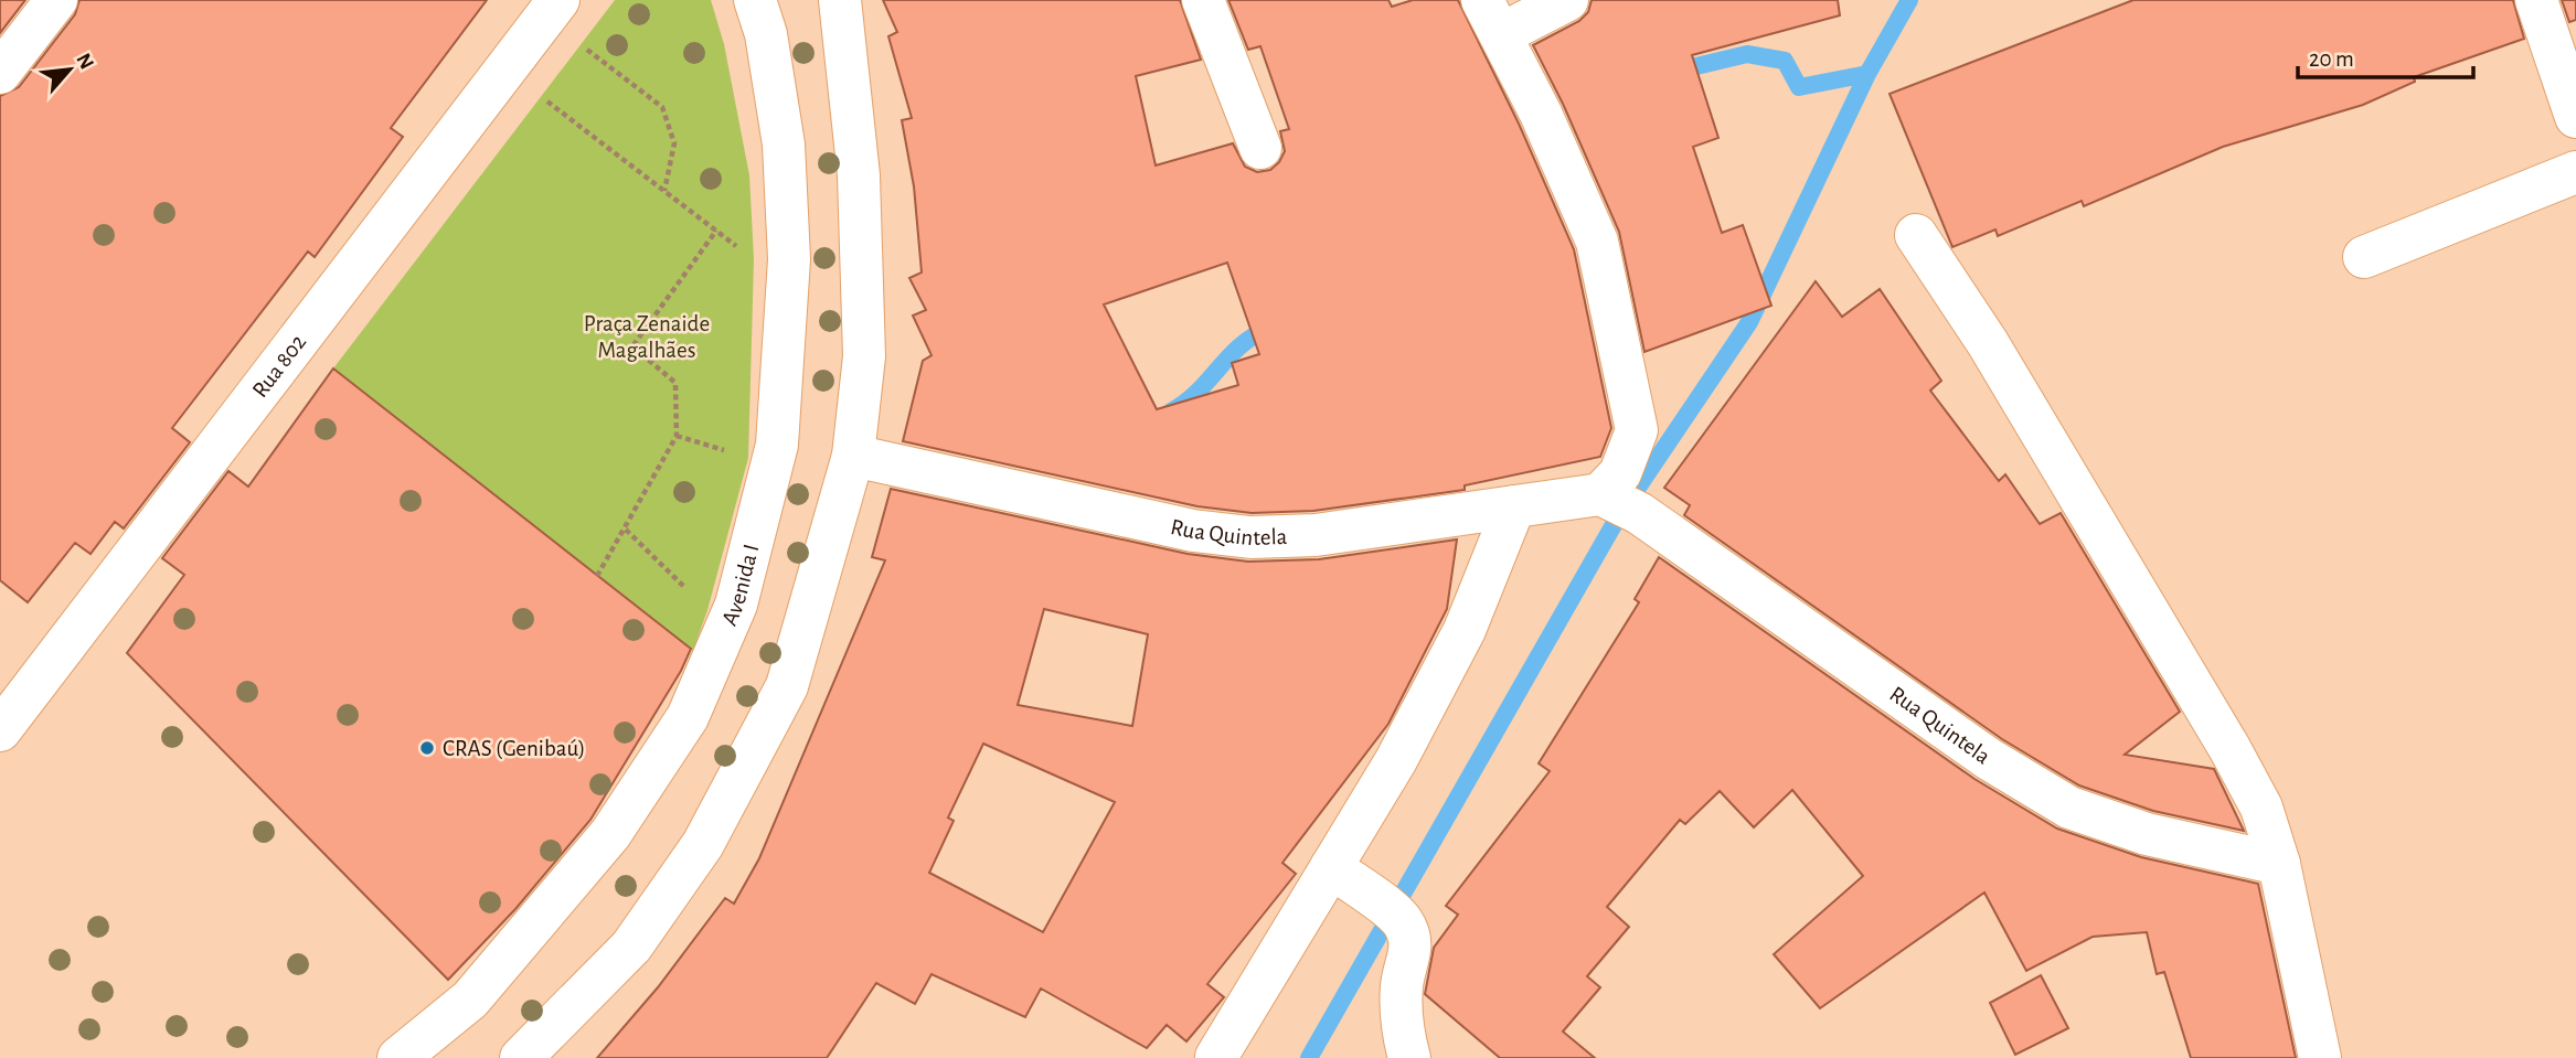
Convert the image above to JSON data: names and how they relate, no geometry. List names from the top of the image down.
{
  "streets": {
    "street": ["Rua 802", "Rua Quintela", "Avenida I"]
  },
  "parks": ["Praça Zenaide Magalhães"],
  "places": ["CRAS (Genibaú)"],
  "scale_bar": "20 m",
  "north": "top right"
}
